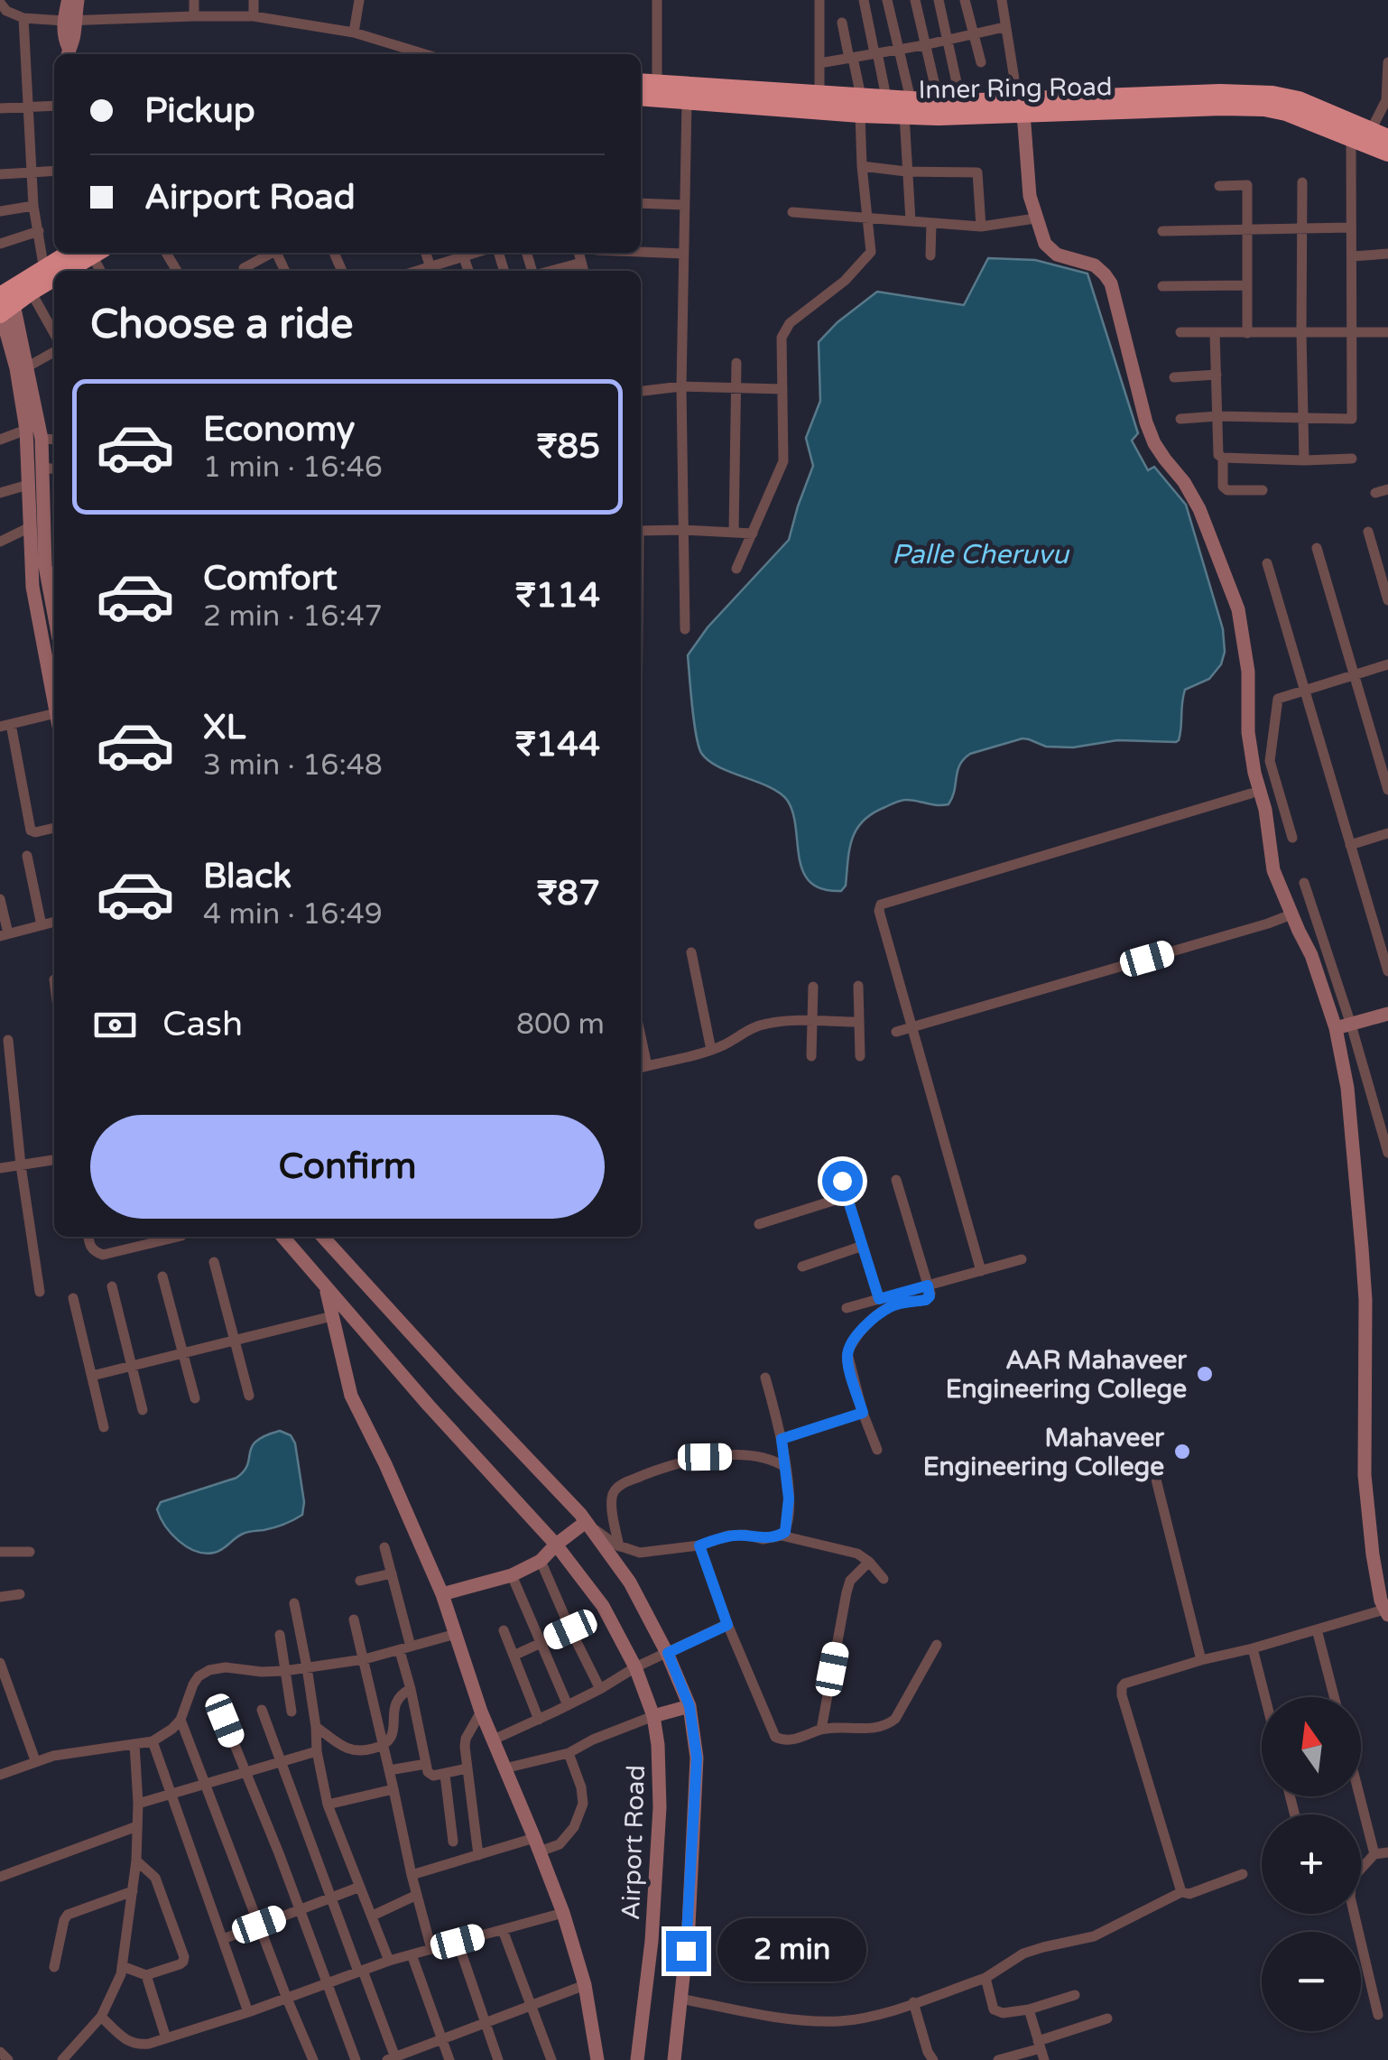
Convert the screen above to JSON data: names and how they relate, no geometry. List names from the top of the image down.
{
  "streets": {
    "highway": ["Inner Ring Road"],
    "main road": ["Airport Road"]
  },
  "water": ["Palle Cheruvu"],
  "places": ["AAR Mahaveer Engineering College", "Mahaveer Engineering College"],
  "north": "top",
  "page": {
    "banner": ["Pickup", "Airport Road"],
    "heading": "Choose a ride",
    "list": [
      {
        "name": "Economy",
        "note": "1 min · 16:46",
        "value": "₹85"
      },
      {
        "name": "Comfort",
        "note": "2 min · 16:47",
        "value": "₹114"
      },
      {
        "name": "XL",
        "note": "3 min · 16:48",
        "value": "₹144"
      },
      {
        "name": "Black",
        "note": "4 min · 16:49",
        "value": "₹87"
      }
    ],
    "pay": ["Cash", "800 m"],
    "buttons": "Confirm",
    "map_buttons": ["+", "−"],
    "bubble": "2 min"
  }
}
